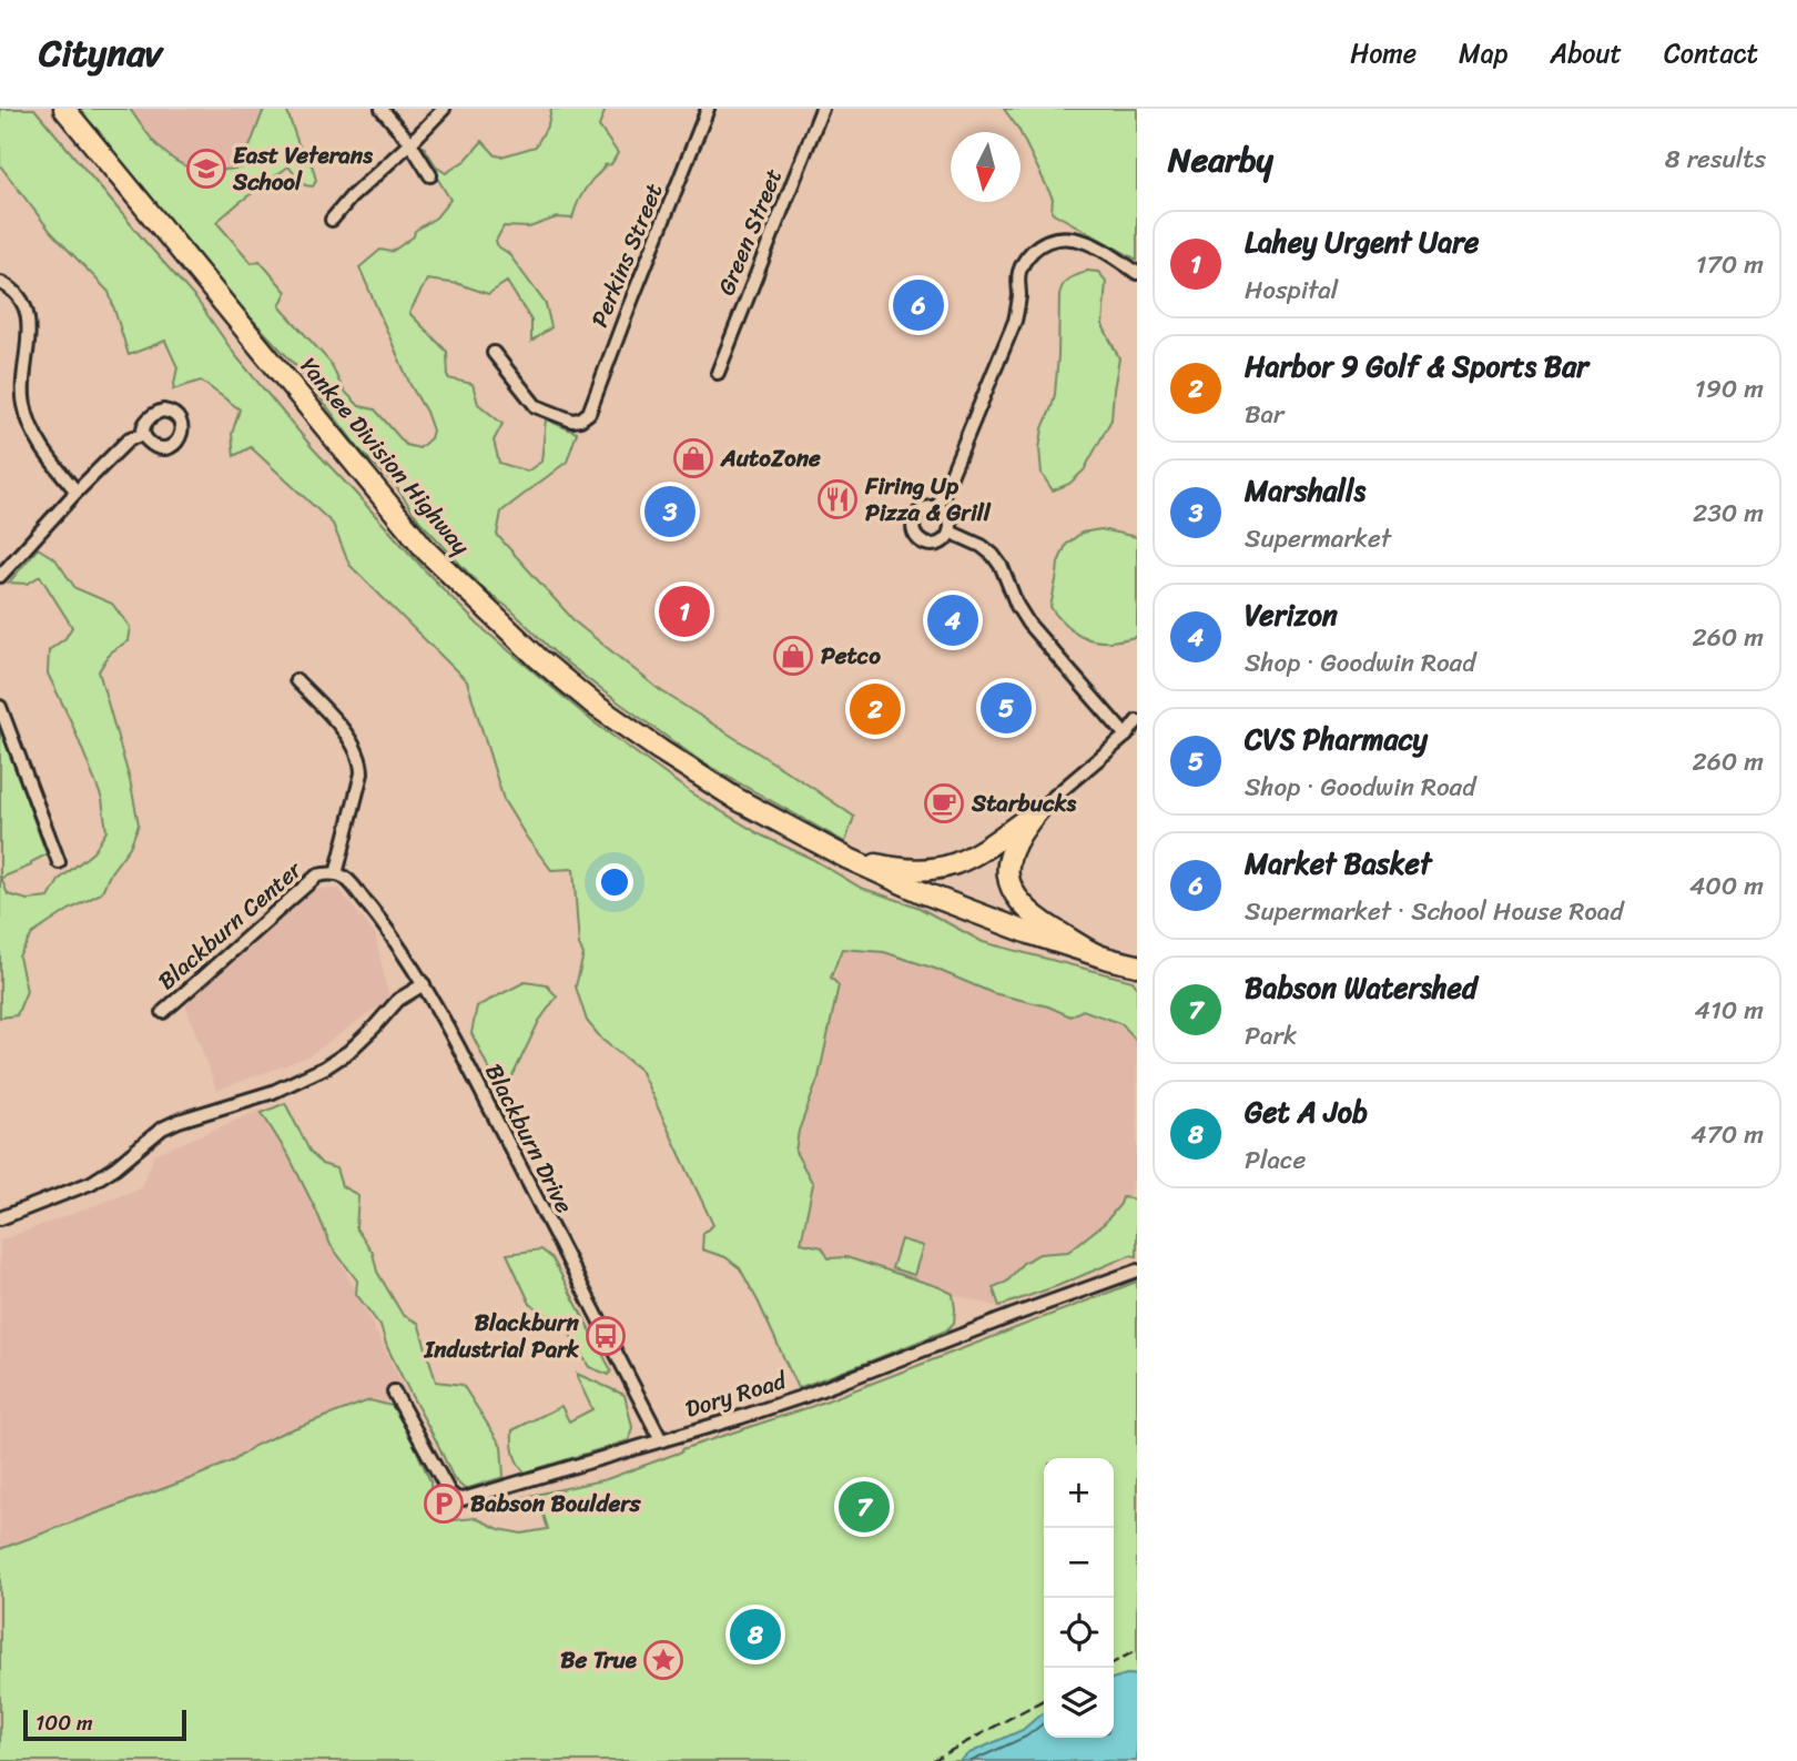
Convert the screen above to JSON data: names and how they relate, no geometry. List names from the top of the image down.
{
  "streets": {
    "highway": ["Yankee Division Highway"],
    "street": [
      "Green Street",
      "Perkins Street",
      "Blackburn Center",
      "Blackburn Drive",
      "Dory Road"
    ]
  },
  "crossings": [
    ["Blackburn Center", "Blackburn Drive"],
    ["Blackburn Drive", "Dory Road"]
  ],
  "places": {
    "school or university": ["East Veterans School"],
    "shop": ["AutoZone", "Petco"],
    "restaurant": ["Firing Up Pizza & Grill"],
    "cafe": ["Starbucks"],
    "bus stop": ["Blackburn Industrial Park"],
    "parking": ["Babson Boulders"],
    "place": ["Be True"]
  },
  "scale_bar": "100 m",
  "north": "bottom",
  "page": {
    "header": "Citynav",
    "nav": [
      "Home",
      "Map",
      "About",
      "Contact"
    ],
    "heading": ["Nearby", "8 results"],
    "list": [
      {
        "mark": "1",
        "name": "Lahey Urgent Uare",
        "note": "Hospital",
        "value": "170 m"
      },
      {
        "mark": "2",
        "name": "Harbor 9 Golf & Sports Bar",
        "note": "Bar",
        "value": "190 m"
      },
      {
        "mark": "3",
        "name": "Marshalls",
        "note": "Supermarket",
        "value": "230 m"
      },
      {
        "mark": "4",
        "name": "Verizon",
        "note": "Shop · Goodwin Road",
        "value": "260 m"
      },
      {
        "mark": "5",
        "name": "CVS Pharmacy",
        "note": "Shop · Goodwin Road",
        "value": "260 m"
      },
      {
        "mark": "6",
        "name": "Market Basket",
        "note": "Supermarket · School House Road",
        "value": "400 m"
      },
      {
        "mark": "7",
        "name": "Babson Watershed",
        "note": "Park",
        "value": "410 m"
      },
      {
        "mark": "8",
        "name": "Get A Job",
        "note": "Place",
        "value": "470 m"
      }
    ],
    "pins": [
      "6",
      "3",
      "1",
      "4",
      "5",
      "2",
      "7",
      "8"
    ],
    "map_buttons": ["+", "−"],
    "scale": "100 m"
  }
}
